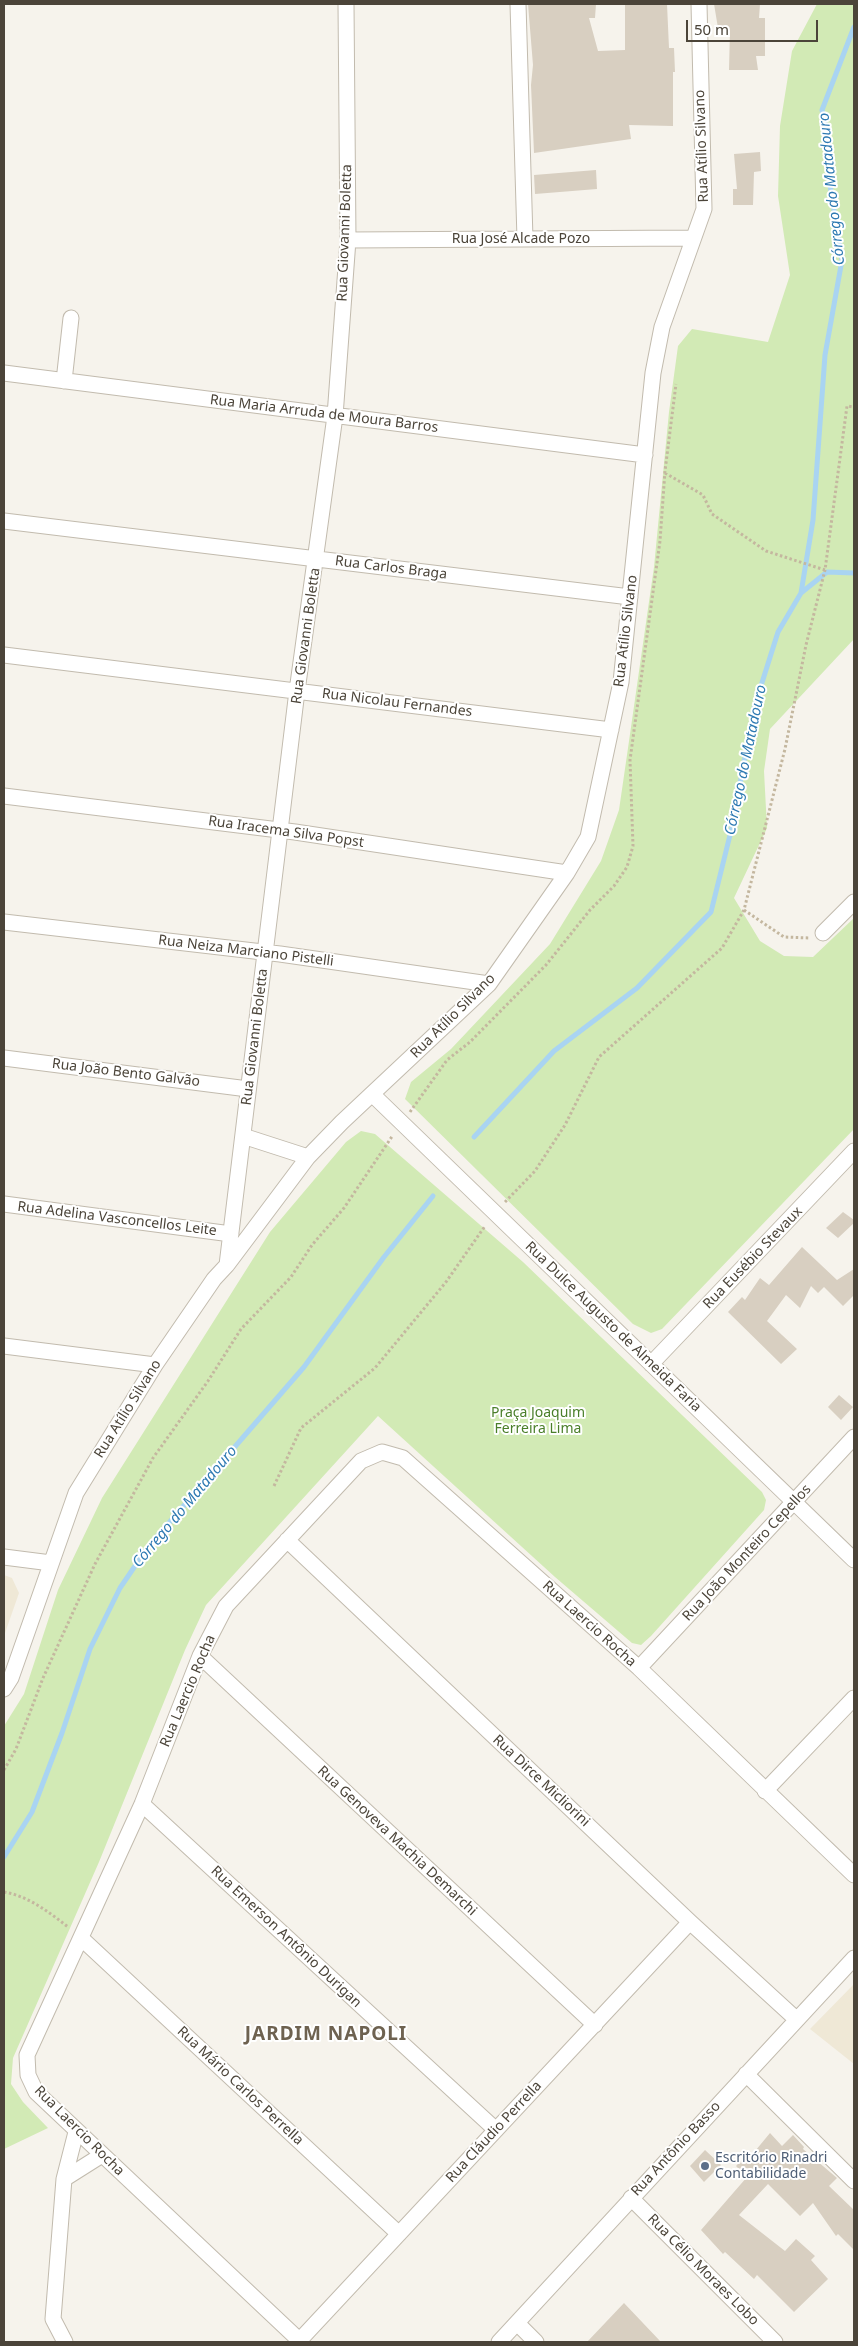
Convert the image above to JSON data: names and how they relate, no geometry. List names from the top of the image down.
{
  "streets": {
    "street": [
      "Rua Atílio Silvano",
      "Rua Giovanni Boletta",
      "Rua José Alcade Pozo",
      "Rua Maria Arruda de Moura Barros",
      "Rua Carlos Braga",
      "Rua Nicolau Fernandes",
      "Rua Iracema Silva Popst",
      "Rua Neiza Marciano Pistelli",
      "Rua João Bento Galvão",
      "Rua Adelina Vasconcellos Leite",
      "Rua Eusébio Stevaux",
      "Rua Dulce Augusto de Almeida Faria",
      "Rua João Monteiro Cepellos",
      "Rua Laercio Rocha",
      "Rua Dirce Micliorini",
      "Rua Genoveva Machia Demarchi",
      "Rua Emerson Antônio Durigan",
      "Rua Mário Carlos Perrella",
      "Rua Cláudio Perrella",
      "Rua Antônio Basso",
      "Rua Célio Moraes Lobo"
    ]
  },
  "crossings": [
    ["Rua Atílio Silvano", "Rua Giovanni Boletta"],
    ["Rua Atílio Silvano", "Rua José Alcade Pozo"],
    ["Rua Atílio Silvano", "Rua Maria Arruda de Moura Barros"],
    ["Rua Atílio Silvano", "Rua Carlos Braga"],
    ["Rua Atílio Silvano", "Rua Nicolau Fernandes"],
    ["Rua Atílio Silvano", "Rua Iracema Silva Popst"],
    ["Rua Atílio Silvano", "Rua Neiza Marciano Pistelli"],
    ["Rua Atílio Silvano", "Rua Dulce Augusto de Almeida Faria"],
    ["Rua Giovanni Boletta", "Rua José Alcade Pozo"],
    ["Rua Giovanni Boletta", "Rua Maria Arruda de Moura Barros"],
    ["Rua Giovanni Boletta", "Rua Carlos Braga"],
    ["Rua Giovanni Boletta", "Rua Nicolau Fernandes"],
    ["Rua Giovanni Boletta", "Rua Iracema Silva Popst"],
    ["Rua Giovanni Boletta", "Rua Neiza Marciano Pistelli"],
    ["Rua Giovanni Boletta", "Rua João Bento Galvão"],
    ["Rua Giovanni Boletta", "Rua Adelina Vasconcellos Leite"],
    ["Rua Eusébio Stevaux", "Rua Dulce Augusto de Almeida Faria"],
    ["Rua Dulce Augusto de Almeida Faria", "Rua João Monteiro Cepellos"],
    ["Rua João Monteiro Cepellos", "Rua Laercio Rocha"],
    ["Rua Laercio Rocha", "Rua Dirce Micliorini"],
    ["Rua Laercio Rocha", "Rua Genoveva Machia Demarchi"],
    ["Rua Laercio Rocha", "Rua Emerson Antônio Durigan"],
    ["Rua Laercio Rocha", "Rua Mário Carlos Perrella"],
    ["Rua Laercio Rocha", "Rua Cláudio Perrella"],
    ["Rua Dirce Micliorini", "Rua Cláudio Perrella"],
    ["Rua Dirce Micliorini", "Rua Antônio Basso"],
    ["Rua Genoveva Machia Demarchi", "Rua Cláudio Perrella"],
    ["Rua Emerson Antônio Durigan", "Rua Cláudio Perrella"],
    ["Rua Mário Carlos Perrella", "Rua Cláudio Perrella"],
    ["Rua Antônio Basso", "Rua Célio Moraes Lobo"]
  ],
  "districts": ["JARDIM NAPOLI"],
  "water": ["Córrego do Matadouro"],
  "parks": ["Praça Joaquim Ferreira Lima"],
  "places": ["Escritório Rinadri Contabilidade"],
  "scale_bar": "50 m"
}
